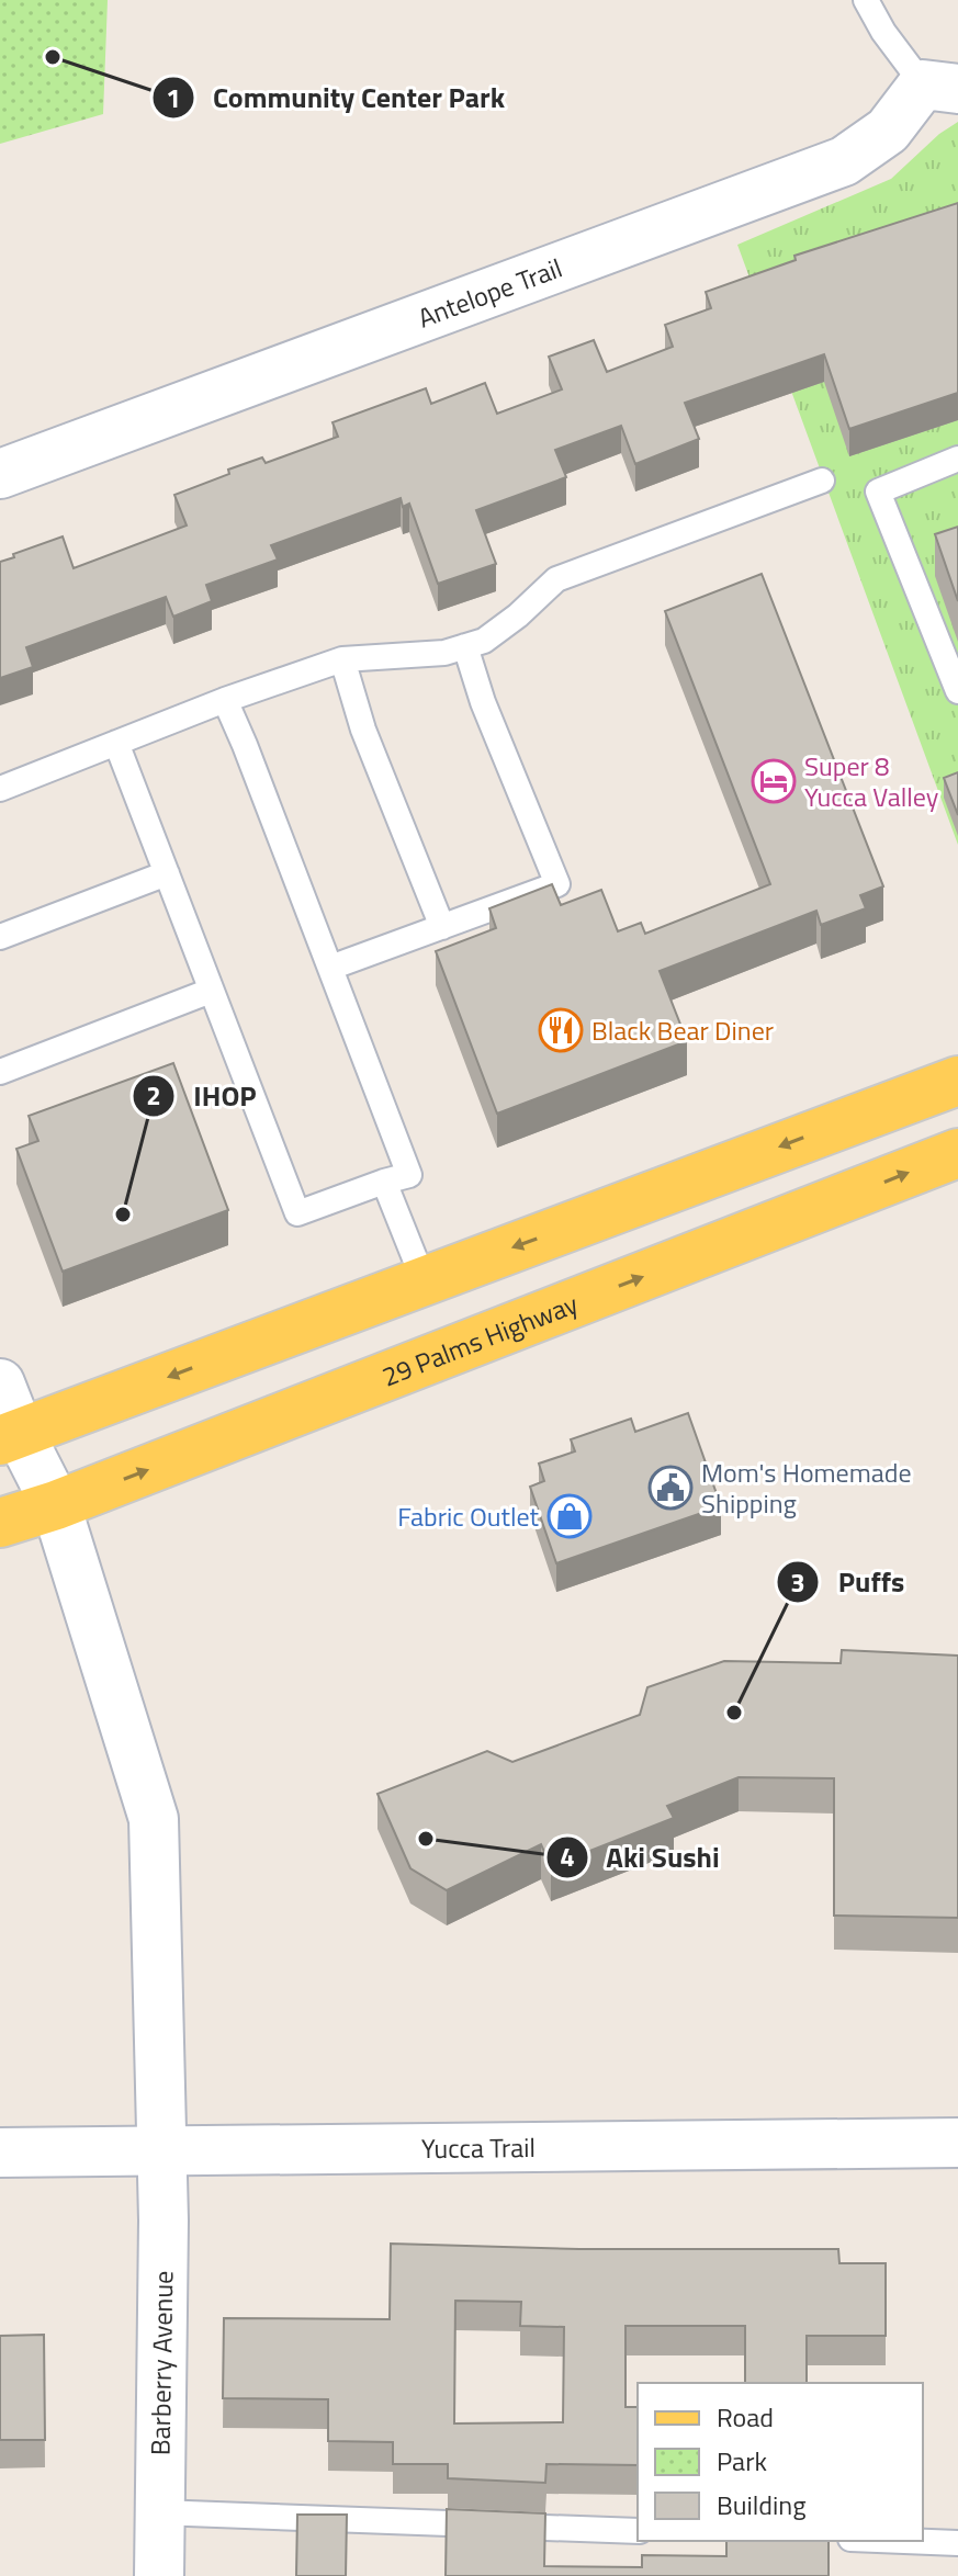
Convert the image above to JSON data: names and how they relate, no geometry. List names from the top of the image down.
{
  "streets": {
    "main road": ["29 Palms Highway"],
    "street": ["Antelope Trail", "Yucca Trail", "Barberry Avenue"]
  },
  "crossings": [
    ["29 Palms Highway", "Barberry Avenue"],
    ["Yucca Trail", "Barberry Avenue"]
  ],
  "places": {
    "other": [
      "Community Center Park",
      "IHOP",
      "Puffs",
      "Aki Sushi"
    ],
    "hotel": ["Super 8 Yucca Valley"],
    "restaurant": ["Black Bear Diner"],
    "public building": ["Mom's Homemade Shipping"],
    "shop": ["Fabric Outlet"]
  },
  "legend": ["Road", "Park", "Building"]
}
